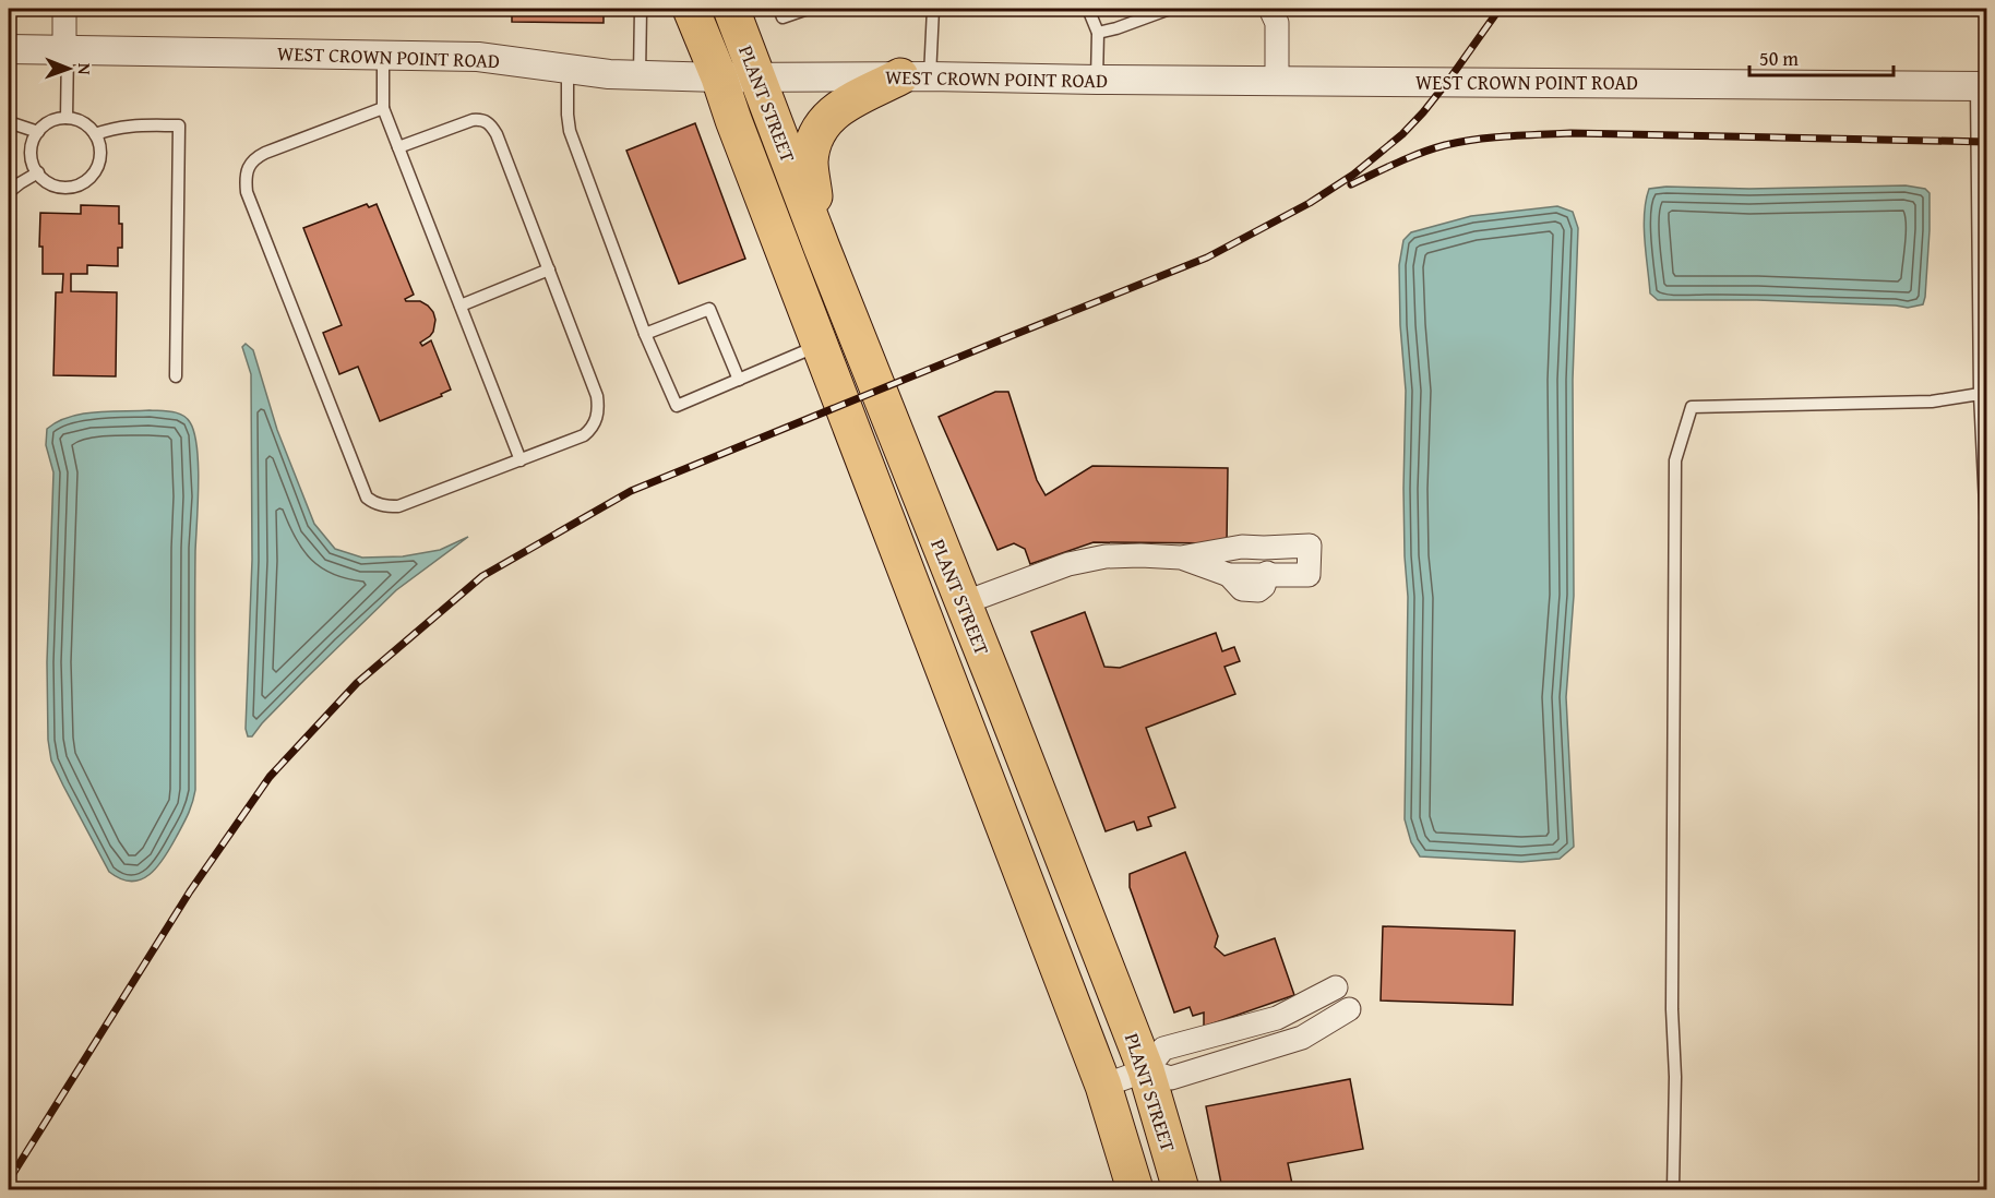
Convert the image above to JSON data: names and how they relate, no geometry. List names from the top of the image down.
{
  "streets": {
    "main road": ["PLANT STREET"],
    "street": ["WEST CROWN POINT ROAD"]
  },
  "crossings": [
    ["WEST CROWN POINT ROAD", "PLANT STREET"]
  ],
  "scale_bar": "50 m",
  "north": "right"
}
